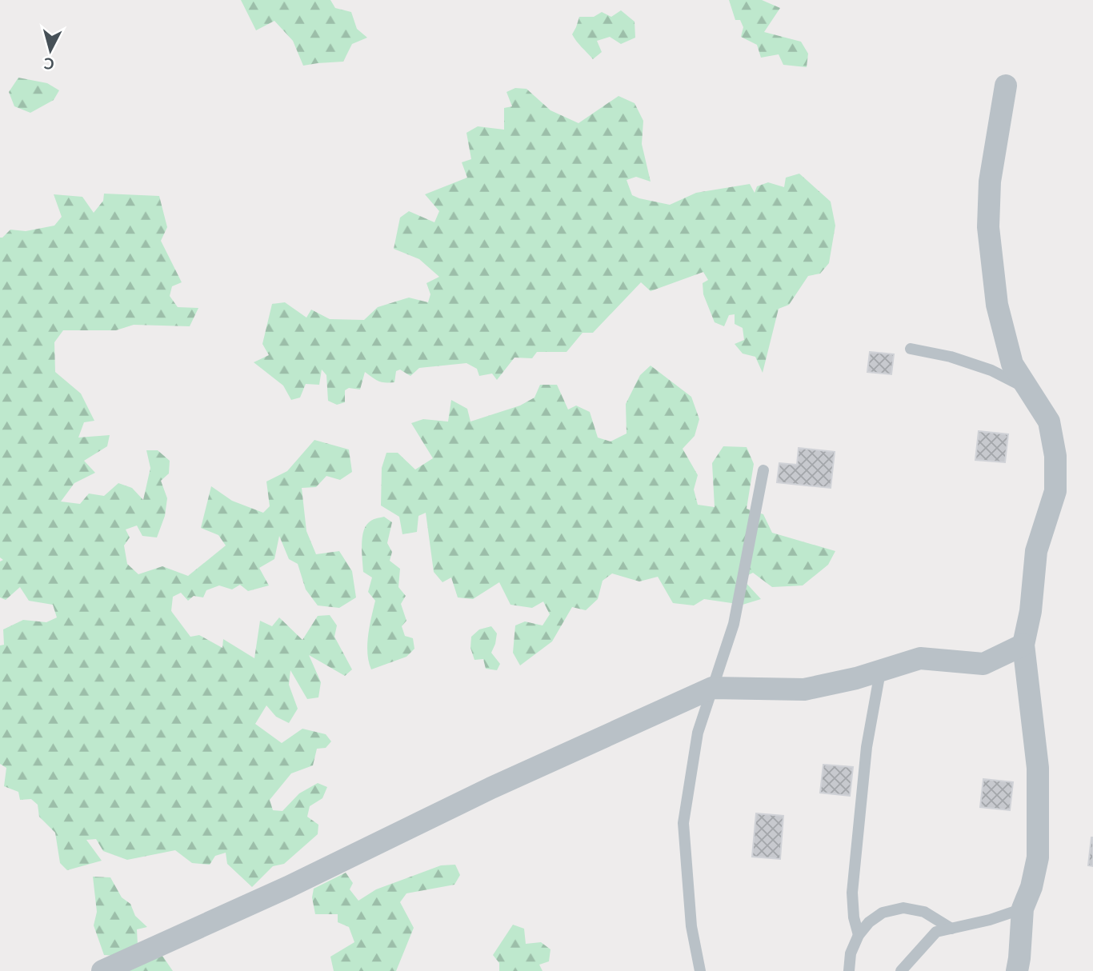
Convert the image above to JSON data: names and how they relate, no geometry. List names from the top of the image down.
{
  "north": "bottom"
}
